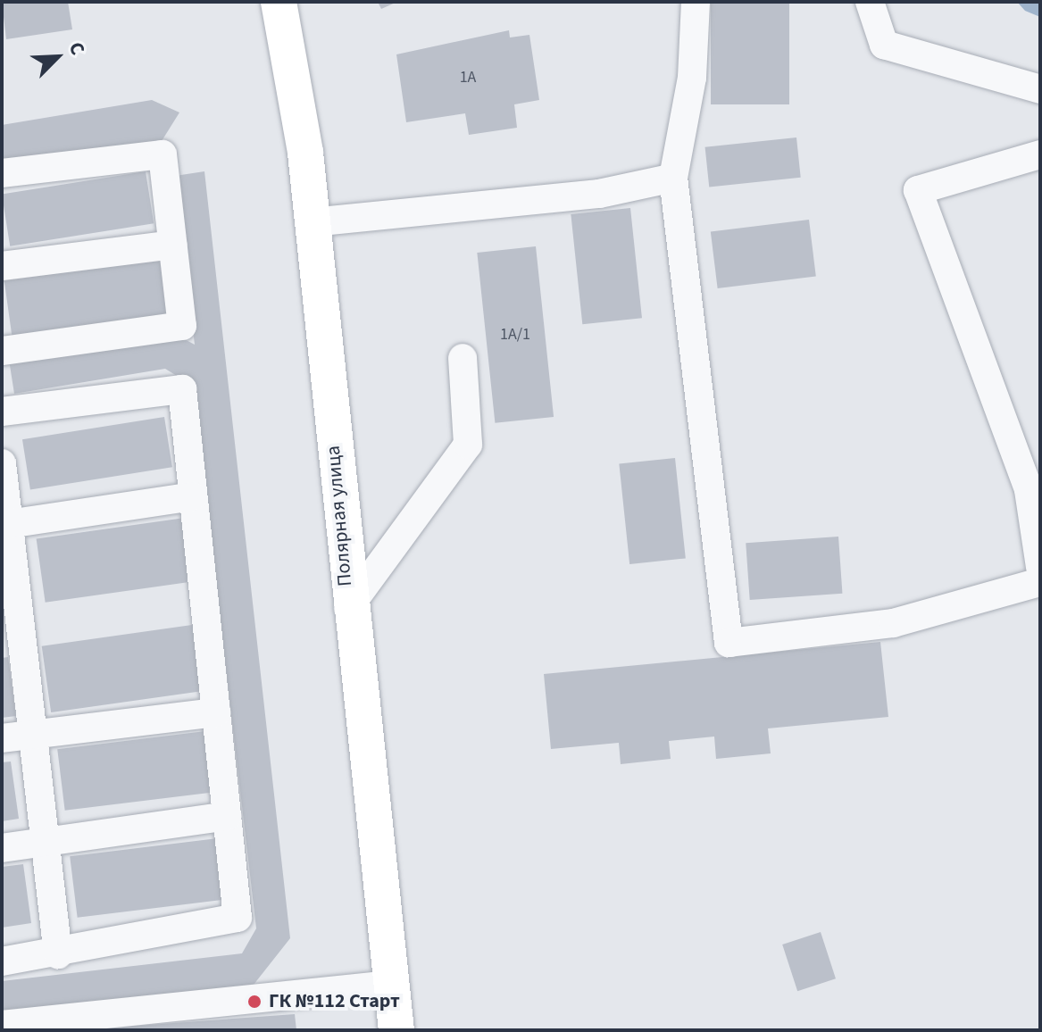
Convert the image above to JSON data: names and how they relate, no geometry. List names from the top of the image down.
{
  "streets": {
    "main road": ["Полярная улица"]
  },
  "places": ["ГК №112 Старт"],
  "house_numbers": ["1А", "1А/1"],
  "north": "top right"
}
